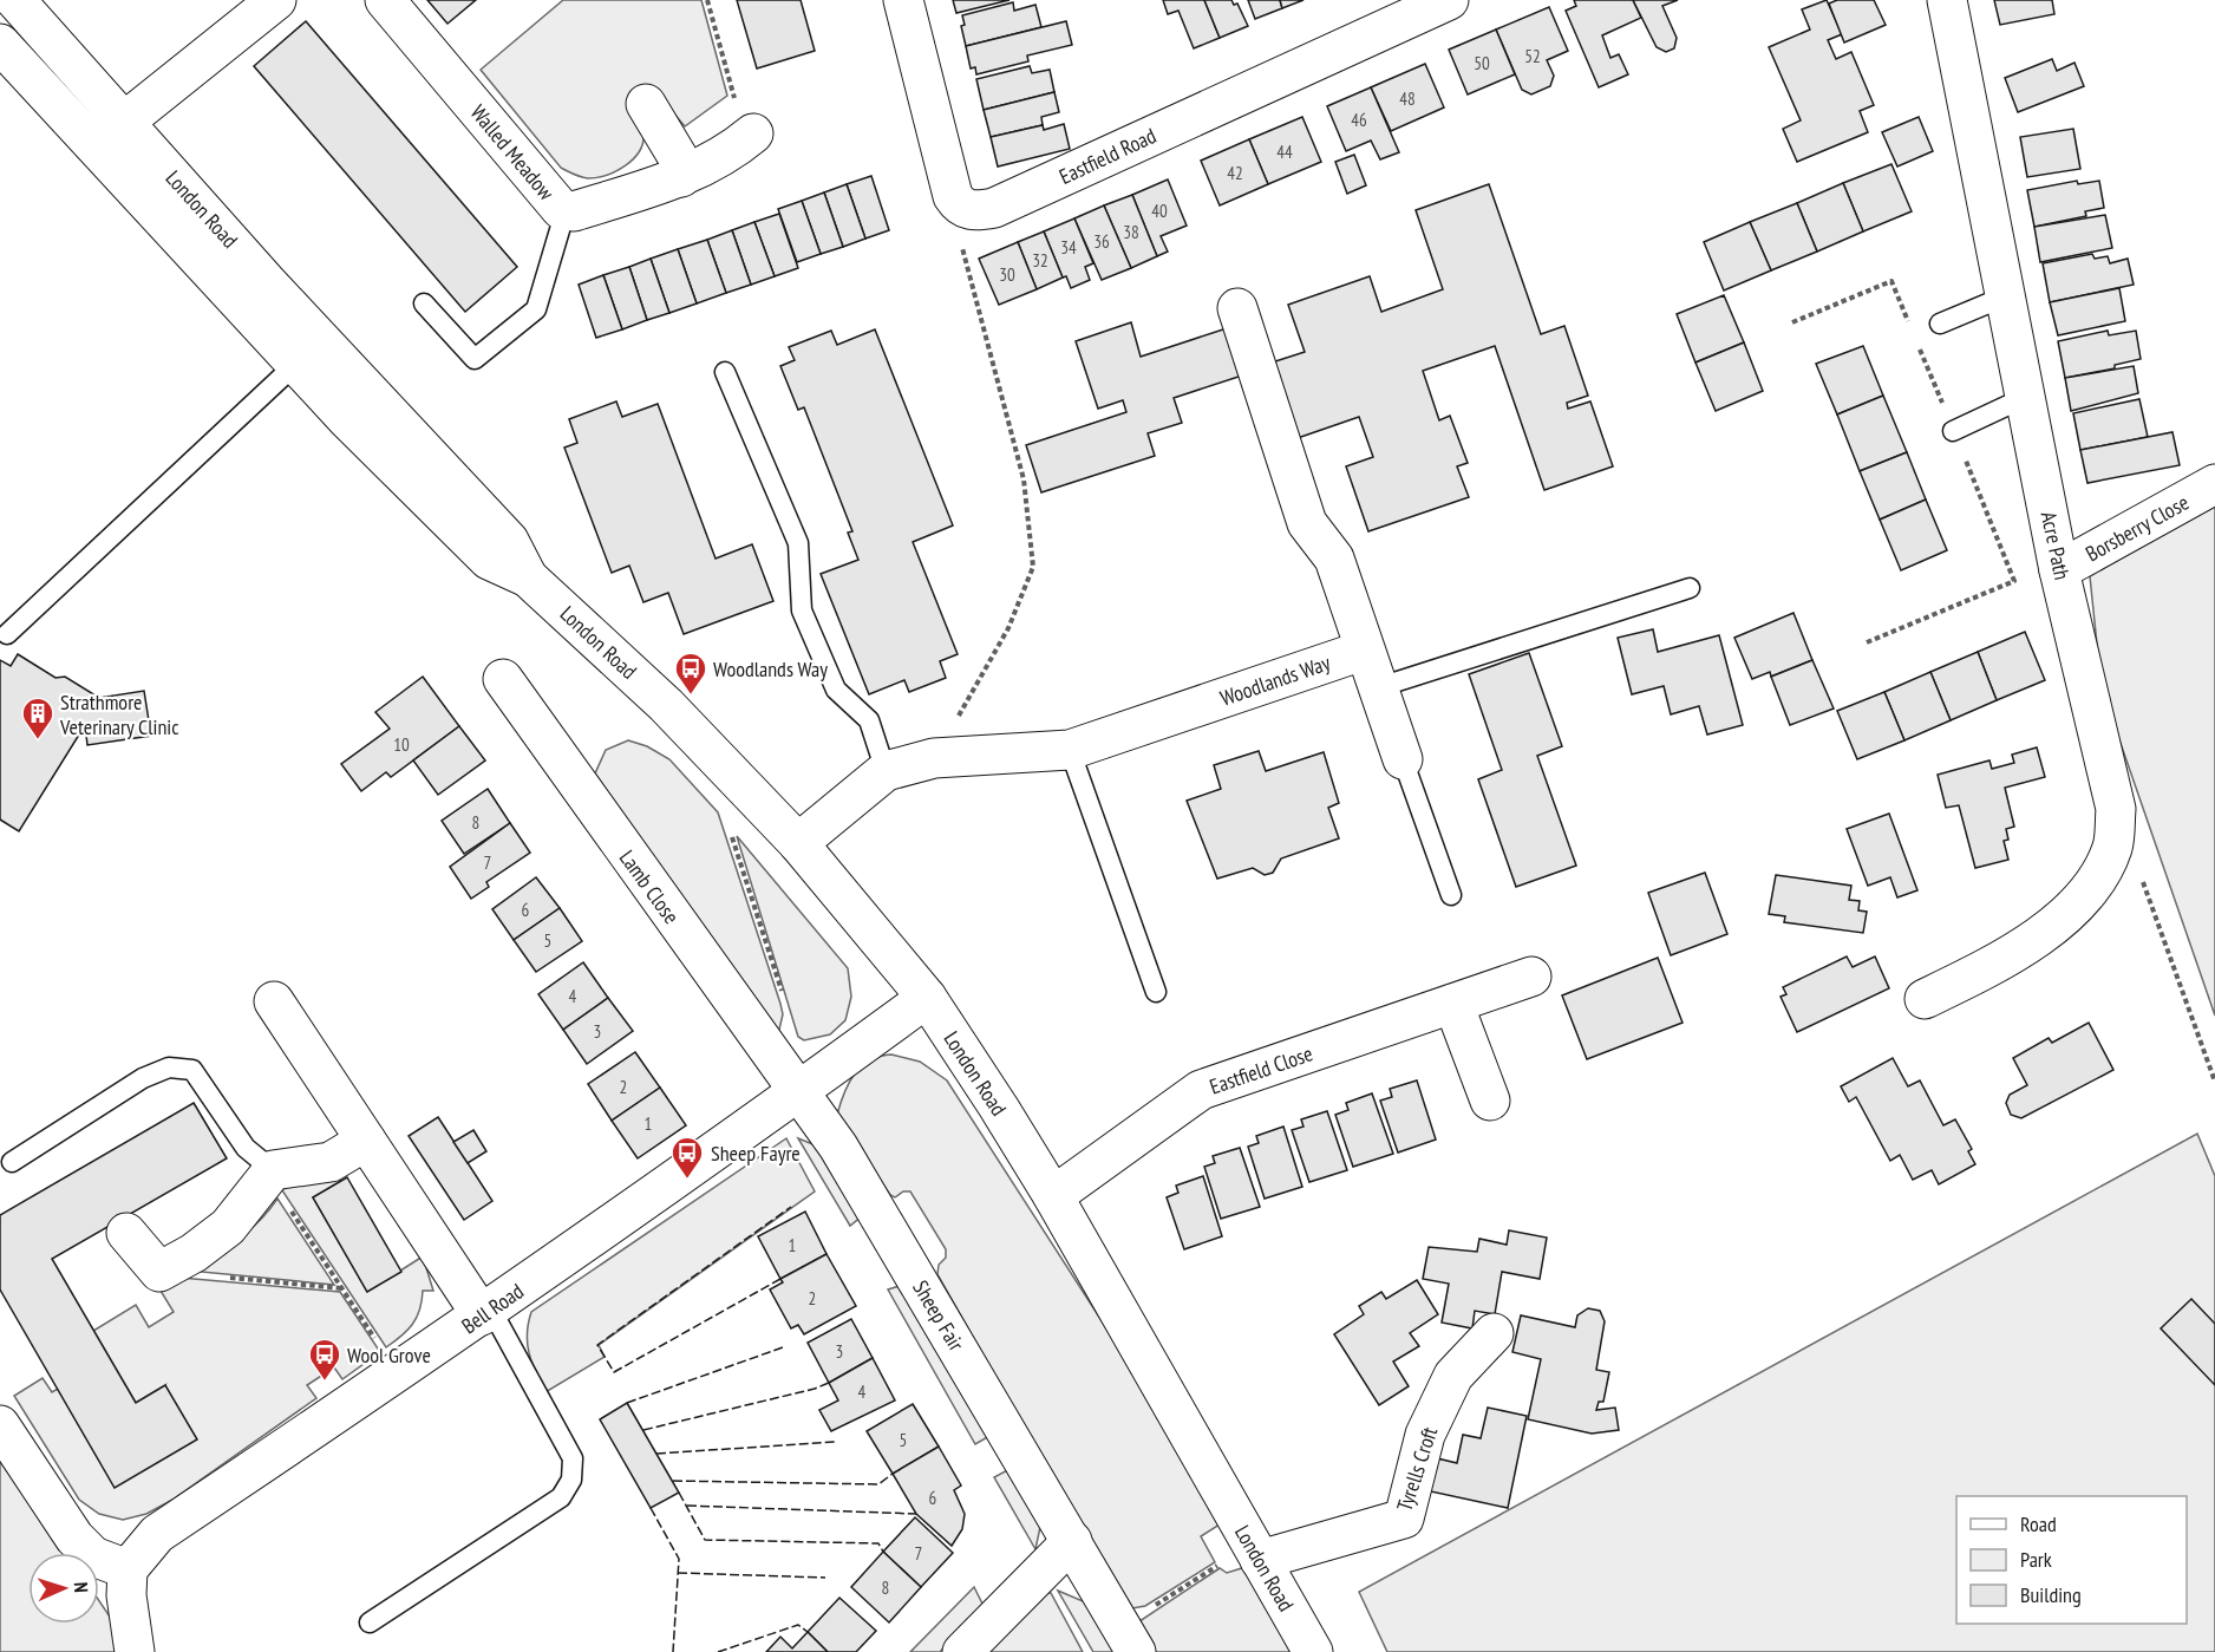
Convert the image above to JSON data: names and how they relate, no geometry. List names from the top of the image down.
{
  "streets": {
    "street": [
      "Walled Meadow",
      "Eastfield Road",
      "London Road",
      "Borsberry Close",
      "Acre Path",
      "Woodlands Way",
      "Lamb Close",
      "Eastfield Close",
      "Bell Road",
      "Sheep Fair",
      "Tyrells Croft"
    ]
  },
  "crossings": [
    ["London Road", "Woodlands Way"],
    ["London Road", "Eastfield Close"],
    ["London Road", "Bell Road"],
    ["London Road", "Tyrells Croft"],
    ["Borsberry Close", "Acre Path"],
    ["Lamb Close", "Bell Road"],
    ["Lamb Close", "Sheep Fair"],
    ["Bell Road", "Sheep Fair"]
  ],
  "places": {
    "bus stop": ["Woodlands Way", "Sheep Fayre", "Wool Grove"],
    "building": ["Strathmore Veterinary Clinic"]
  },
  "house_numbers": [
    "52",
    "50",
    "48",
    "46",
    "44",
    "42",
    "40",
    "38",
    "36",
    "34",
    "32",
    "30",
    "10",
    "8",
    "7",
    "6",
    "5",
    "4",
    "3",
    "2",
    "1",
    "1",
    "2",
    "3",
    "4",
    "5",
    "6",
    "7",
    "8"
  ],
  "legend": ["Road", "Park", "Building"],
  "north": "right"
}
